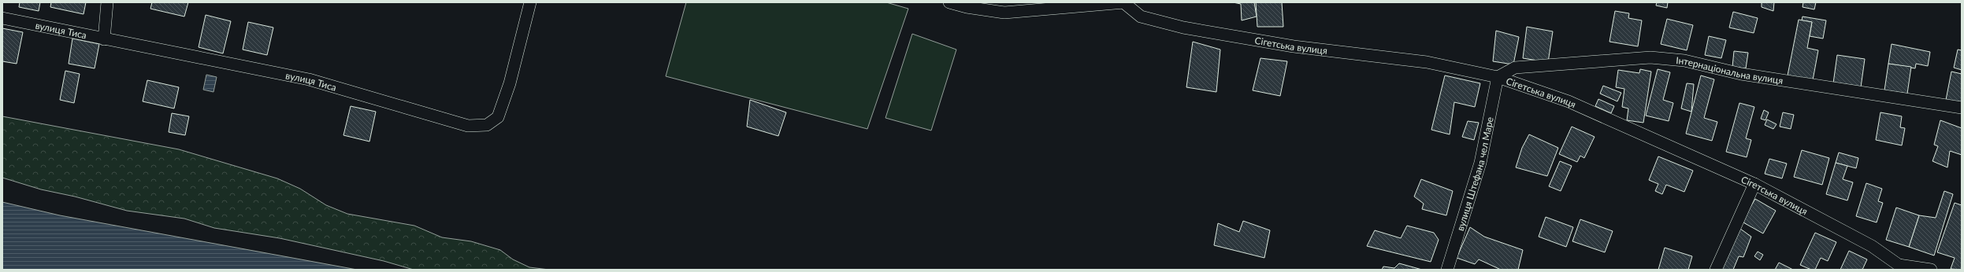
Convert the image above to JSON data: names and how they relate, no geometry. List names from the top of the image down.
{
  "streets": {
    "street": [
      "вулиця Тиса",
      "Сігетська вулиця",
      "Інтернаціональна вулиця",
      "вулиця Штефана чел Маре"
    ]
  },
  "crossings": [
    ["Сігетська вулиця", "Інтернаціональна вулиця"],
    ["Сігетська вулиця", "вулиця Штефана чел Маре"],
    ["Інтернаціональна вулиця", "вулиця Штефана чел Маре"]
  ]
}
